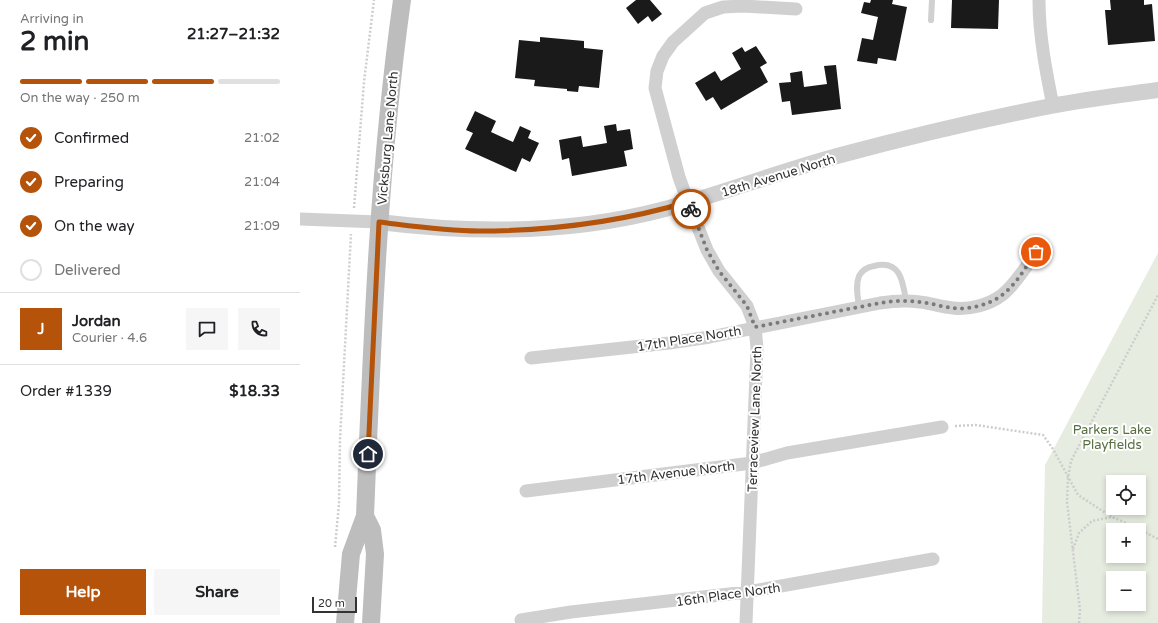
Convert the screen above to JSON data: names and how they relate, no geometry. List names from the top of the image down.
{
  "streets": {
    "main road": ["Vicksburg Lane North"],
    "street": [
      "18th Avenue North",
      "17th Place North",
      "Terraceview Lane North",
      "17th Avenue North",
      "16th Place North"
    ]
  },
  "crossings": [
    ["Vicksburg Lane North", "18th Avenue North"],
    ["18th Avenue North", "Terraceview Lane North"],
    ["17th Place North", "Terraceview Lane North"],
    ["Terraceview Lane North", "17th Avenue North"],
    ["Terraceview Lane North", "16th Place North"]
  ],
  "parks": ["Parkers Lake Playfields"],
  "scale_bar": "20 m",
  "page": {
    "heading": ["2 min", "Arriving in", "21:27–21:32"],
    "panel": [
      "Jordan",
      "Courier · 4.6",
      "Order #1339",
      "$18.33"
    ],
    "bar": "On the way · 250 m",
    "list": [
      ["Confirmed", "21:02"],
      ["Preparing", "21:04"],
      ["On the way", "21:09"],
      "Delivered"
    ],
    "round": "J",
    "map_buttons": ["+", "−"],
    "buttons": ["Help", "Share"],
    "scale": "20 m"
  }
}
